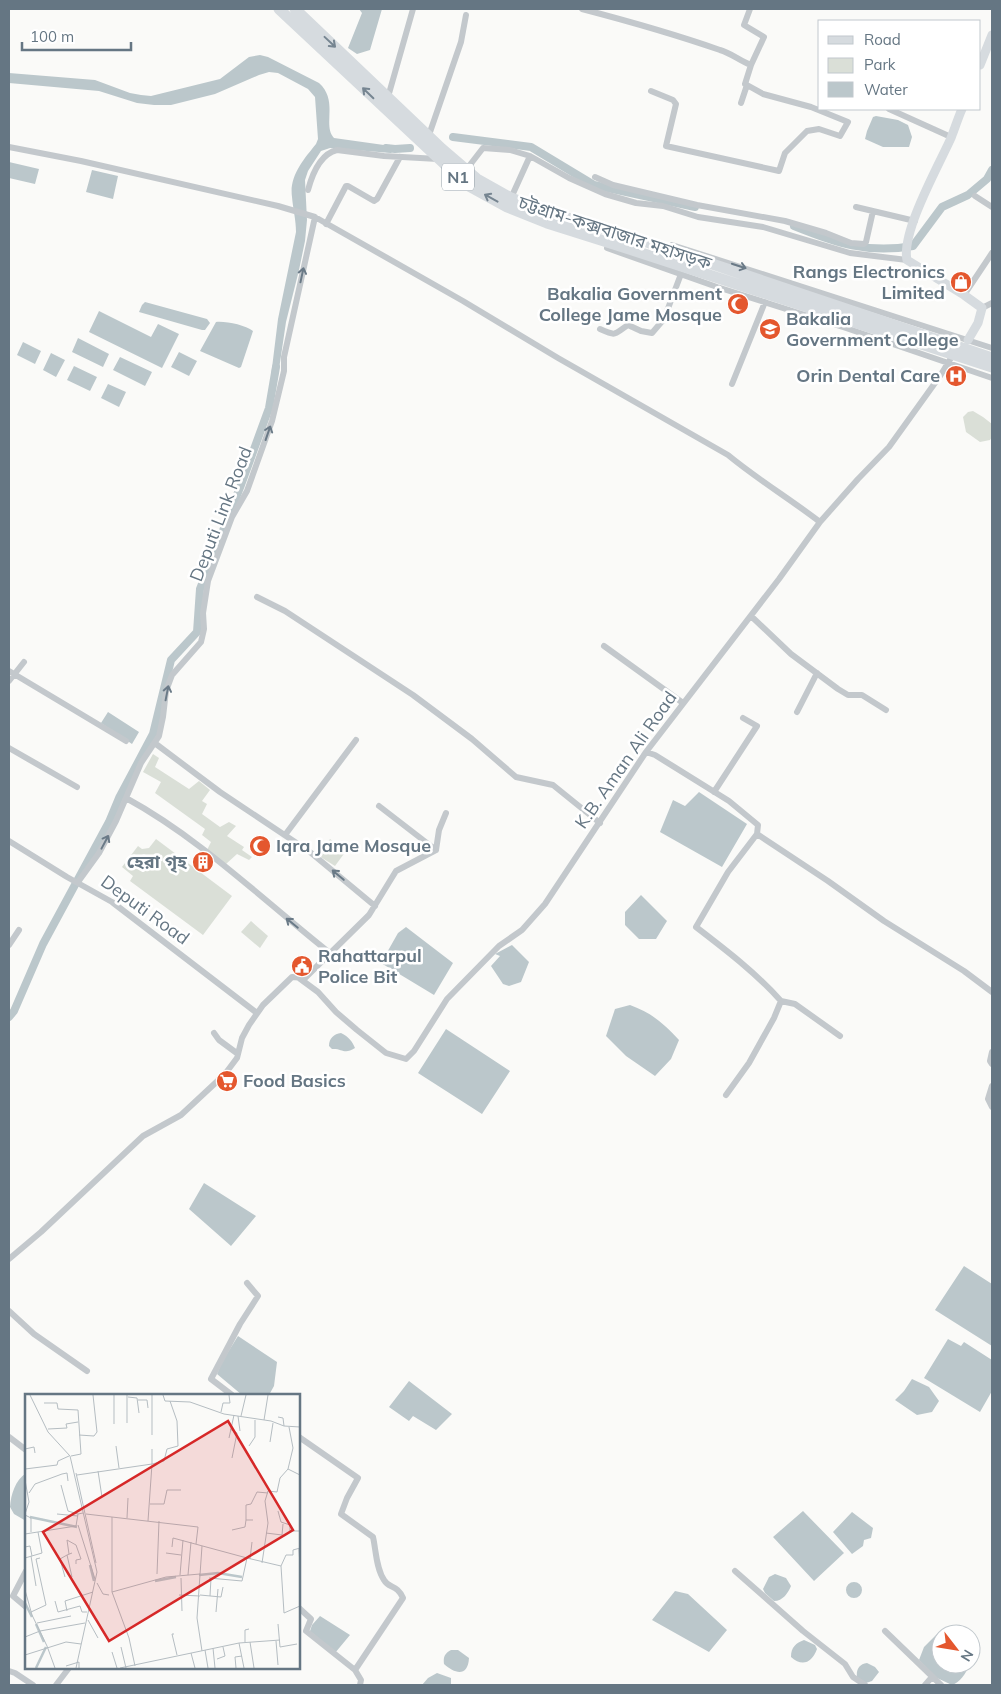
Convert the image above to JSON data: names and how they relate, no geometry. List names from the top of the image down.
{
  "streets": {
    "highway": ["N1", "চট্টগ্রাম-কক্সবাজার মহাসড়ক"],
    "street": ["Deputi Link Road", "K.B. Aman Ali Road", "Deputi Road"]
  },
  "crossings": [
    ["Deputi Link Road", "Deputi Road"]
  ],
  "one_way": ["Deputi Link Road"],
  "places": {
    "shop": ["Rangs Electronics Limited"],
    "mosque": ["Bakalia Government College Jame Mosque", "Iqra Jame Mosque"],
    "school or university": ["Bakalia Government College"],
    "hospital": ["Orin Dental Care"],
    "building": ["হেরা গৃহ"],
    "public building": ["Rahattarpul Police Bit"],
    "supermarket": ["Food Basics"]
  },
  "legend": ["Road", "Park", "Water"],
  "scale_bar": "100 m",
  "north": "bottom right"
}
